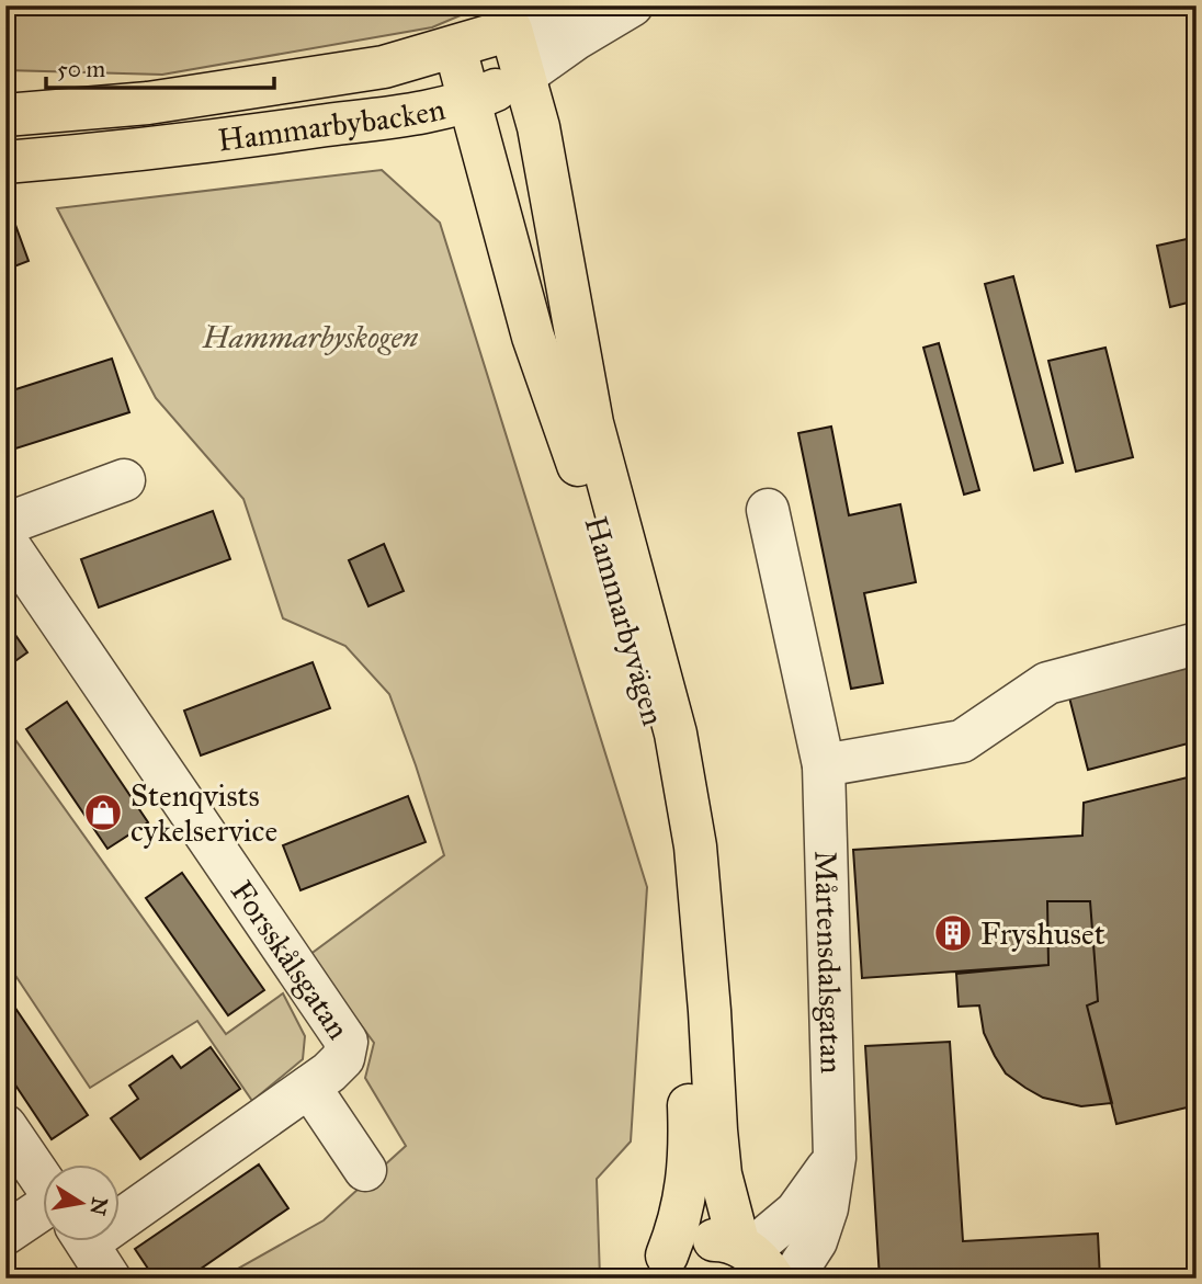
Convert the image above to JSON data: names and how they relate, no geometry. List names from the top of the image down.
{
  "streets": {
    "main road": ["Hammarbybacken", "Hammarbyvägen"],
    "street": ["Forsskålsgatan", "Mårtensdalsgatan"]
  },
  "crossings": [
    ["Hammarbybacken", "Hammarbyvägen"]
  ],
  "parks": ["Hammarbyskogen"],
  "places": {
    "shop": ["Stenqvists cykelservice"],
    "building": ["Fryshuset"]
  },
  "scale_bar": "50 m",
  "north": "right"
}
